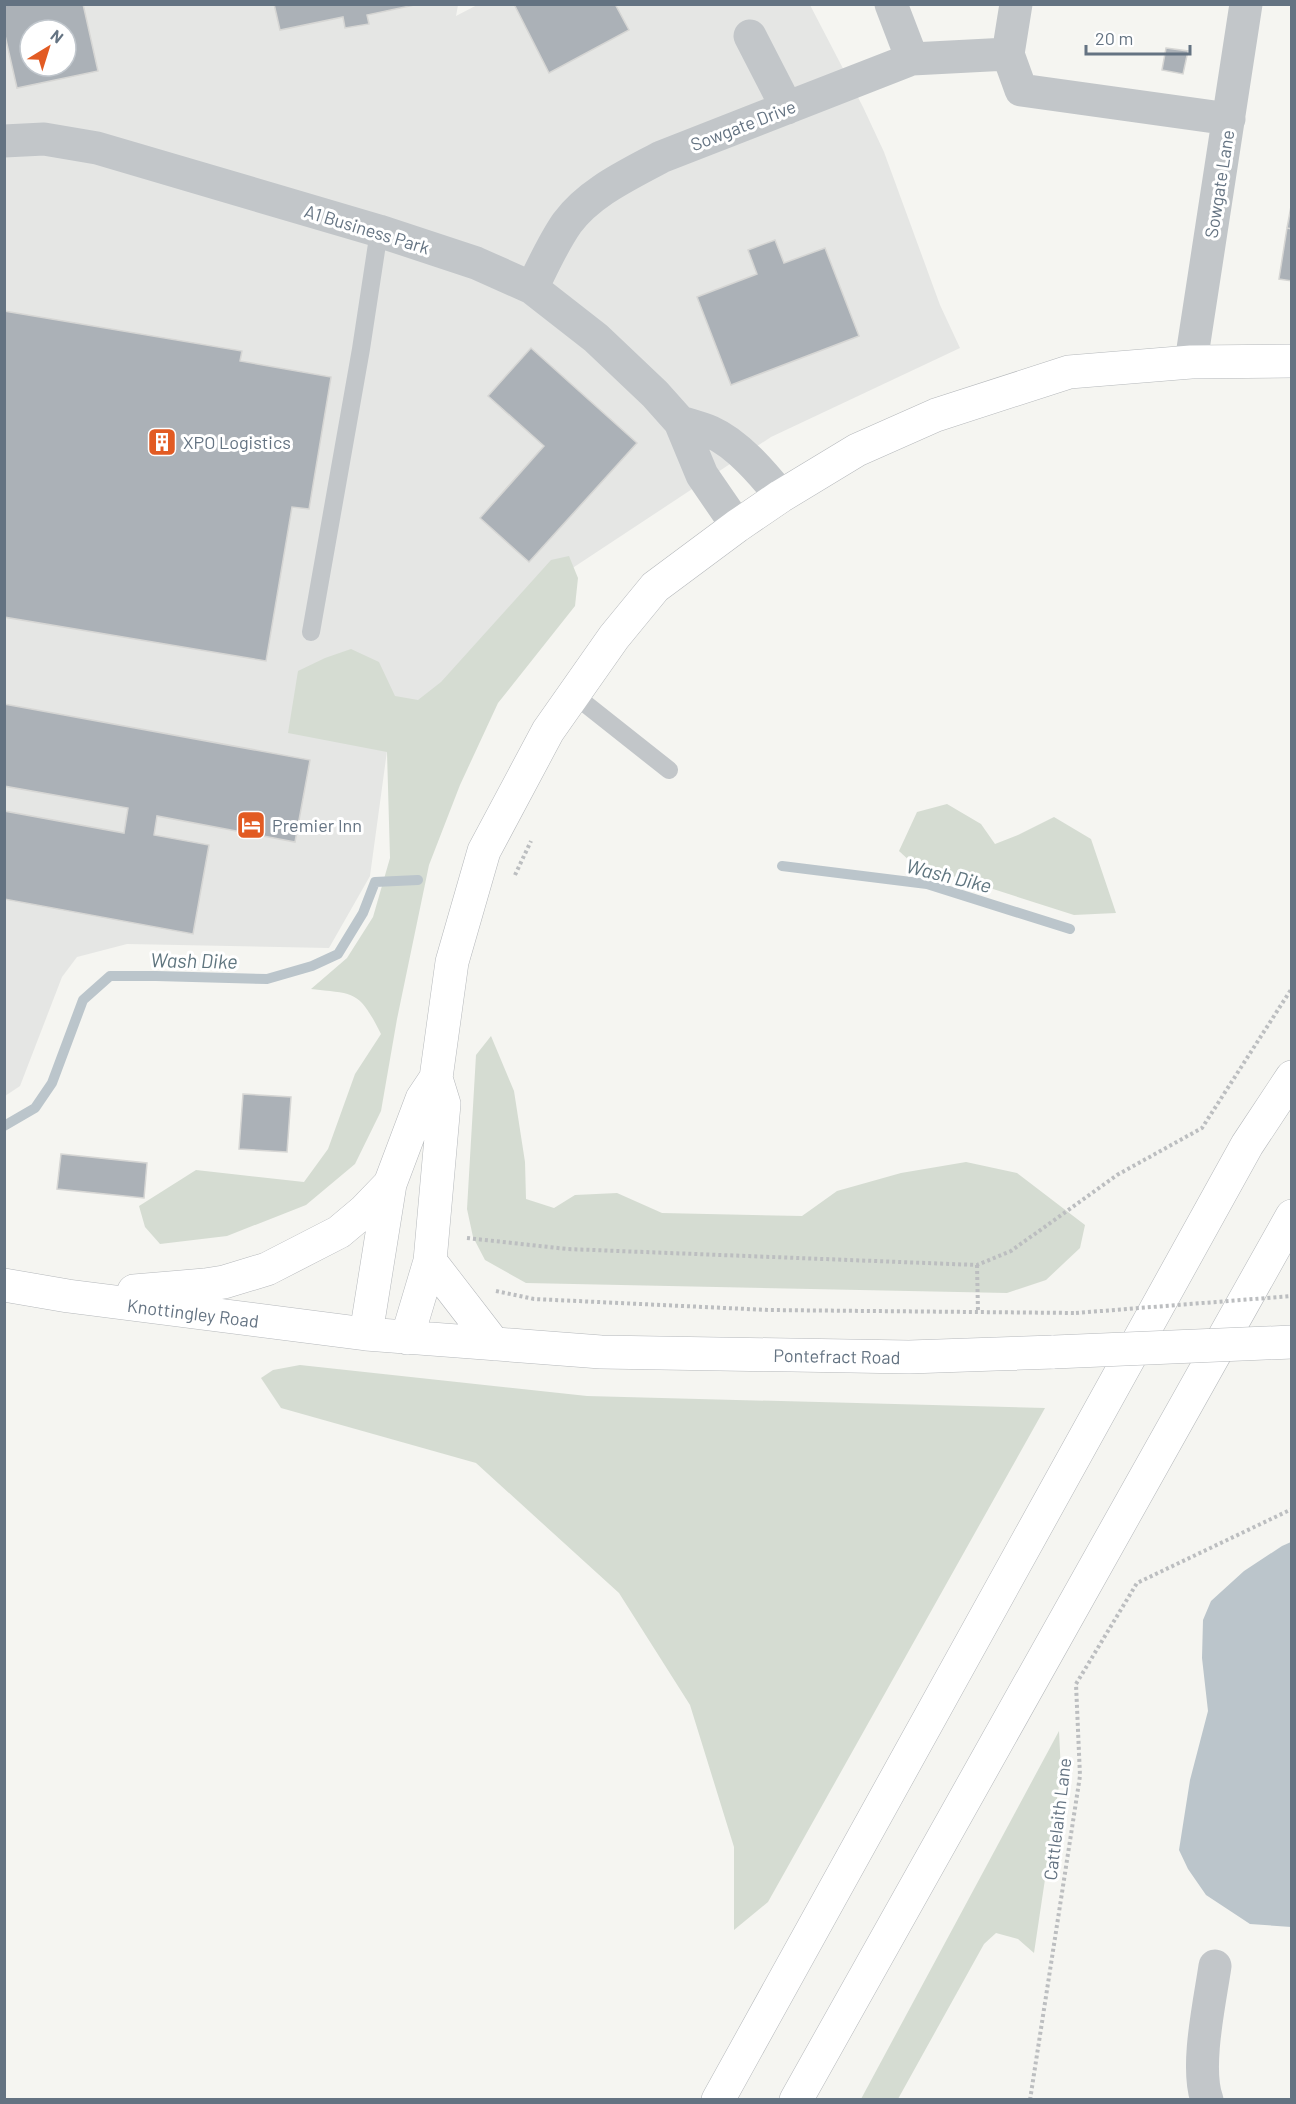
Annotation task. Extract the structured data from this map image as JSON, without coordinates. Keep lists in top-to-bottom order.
{
  "streets": {
    "highway": ["Knottingley Road", "Pontefract Road"],
    "street": ["Sowgate Drive", "Sowgate Lane", "A1 Business Park"],
    "path": ["Cattlelaith Lane"]
  },
  "crossings": [
    ["Sowgate Drive", "A1 Business Park"],
    ["Knottingley Road", "Pontefract Road"]
  ],
  "water": ["Wash Dike"],
  "places": {
    "building": ["XPO Logistics"],
    "hotel": ["Premier Inn"]
  },
  "scale_bar": "20 m",
  "north": "top right"
}
